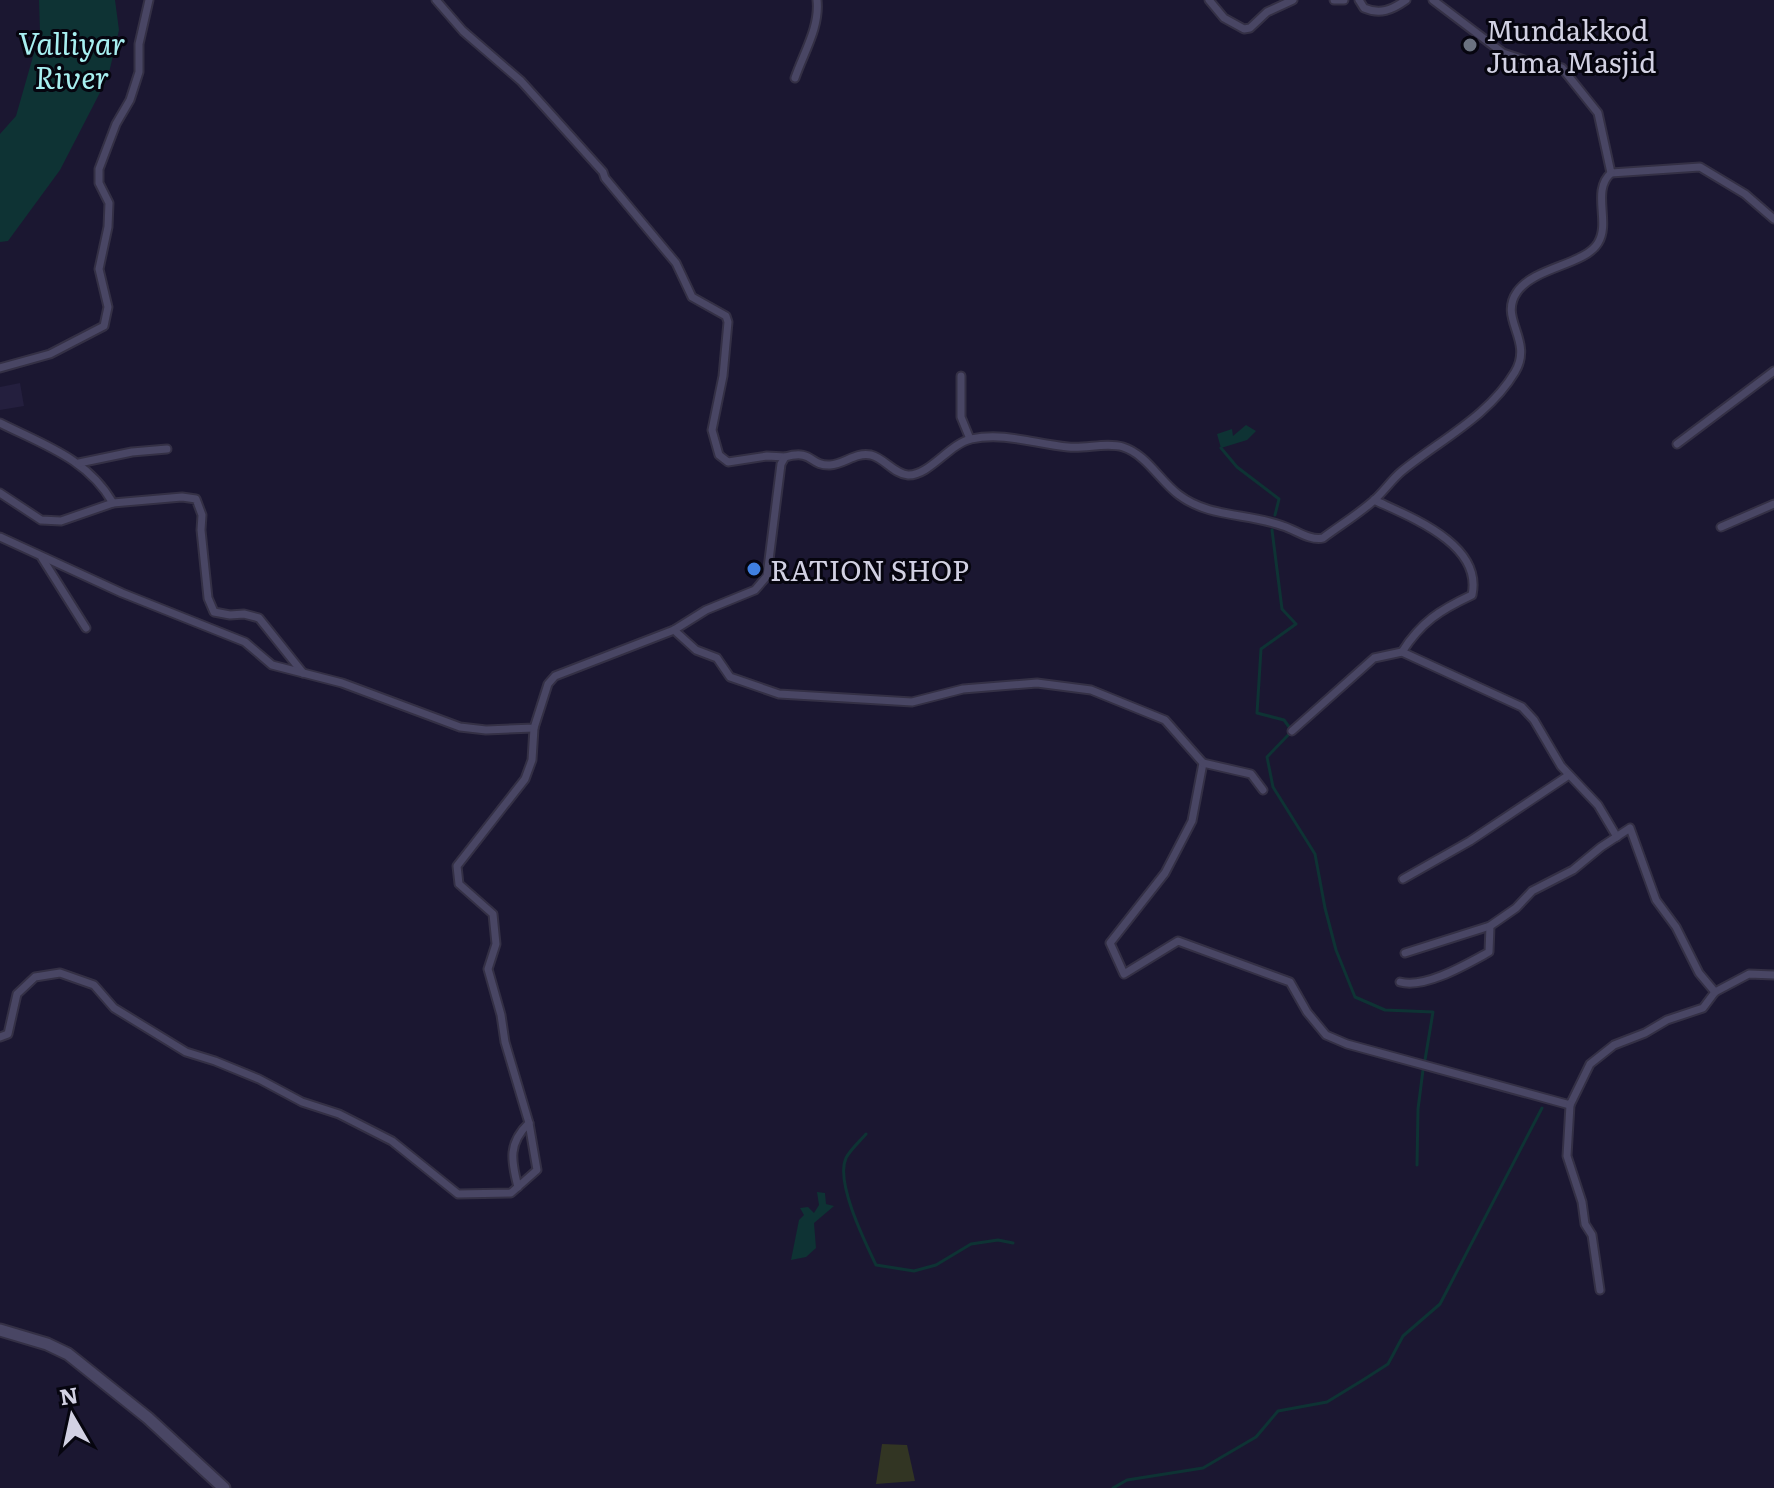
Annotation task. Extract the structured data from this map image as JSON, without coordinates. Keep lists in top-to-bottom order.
{
  "water": ["Valliyar River"],
  "places": ["Mundakkod Juma Masjid", "RATION SHOP"],
  "north": "top"
}
